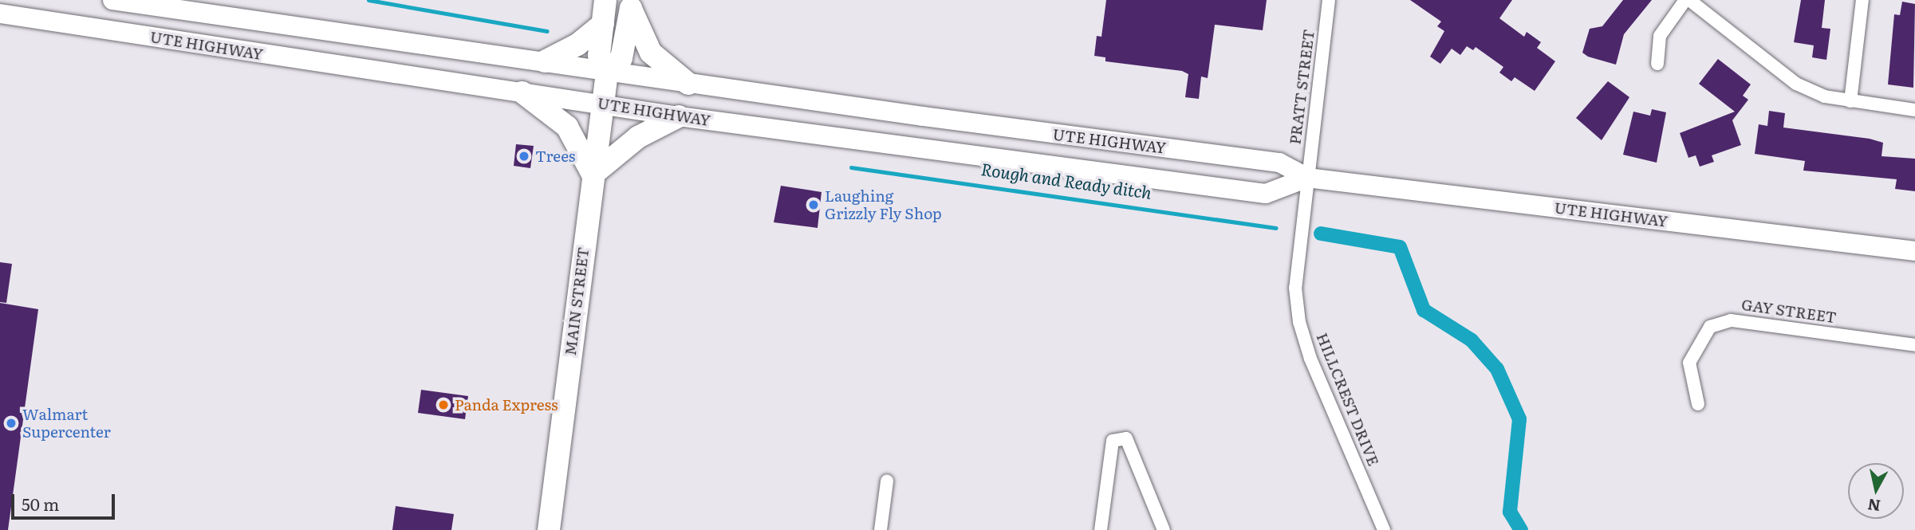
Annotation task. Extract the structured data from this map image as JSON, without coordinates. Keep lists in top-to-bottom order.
{
  "streets": {
    "highway": ["MAIN STREET"],
    "main road": ["UTE HIGHWAY"],
    "street": ["PRATT STREET", "GAY STREET", "HILLCREST DRIVE"]
  },
  "crossings": [
    ["UTE HIGHWAY", "PRATT STREET"],
    ["UTE HIGHWAY", "MAIN STREET"],
    ["UTE HIGHWAY", "HILLCREST DRIVE"],
    ["PRATT STREET", "HILLCREST DRIVE"]
  ],
  "water": ["Rough and Ready ditch"],
  "places": [
    "Trees",
    "Laughing Grizzly Fly Shop",
    "Panda Express",
    "Walmart Supercenter"
  ],
  "scale_bar": "50 m",
  "north": "bottom"
}
